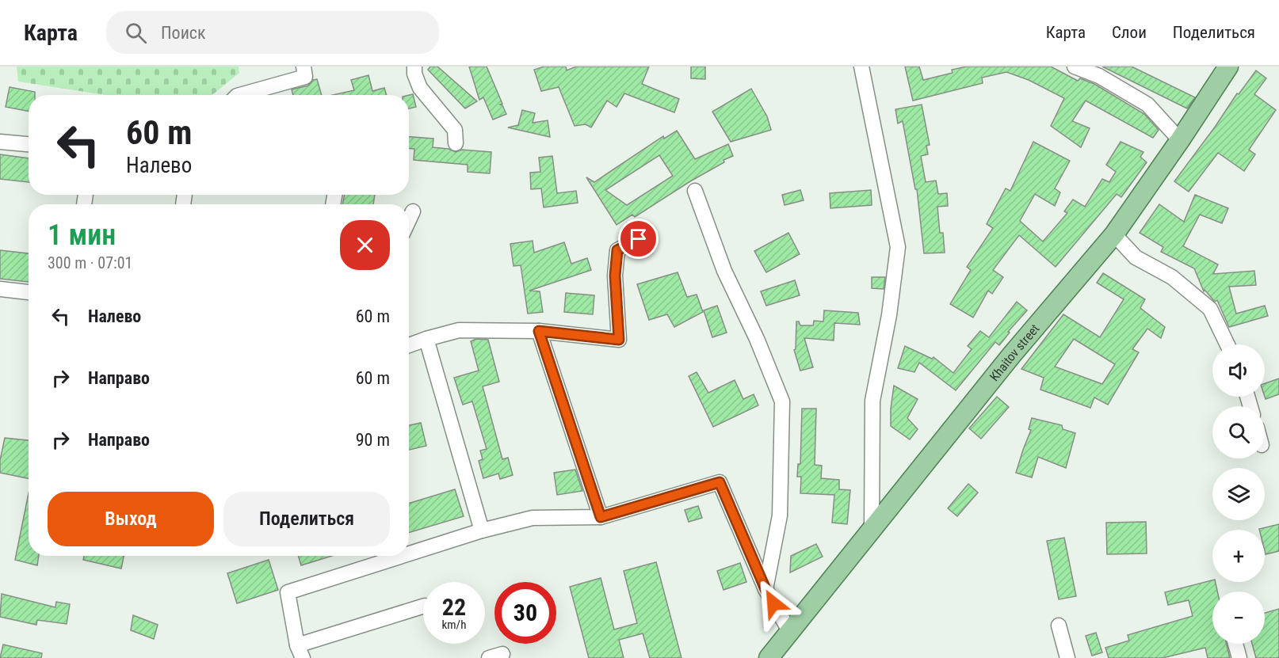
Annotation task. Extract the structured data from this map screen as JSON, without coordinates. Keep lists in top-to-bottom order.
{
  "streets": {
    "main road": ["Khaitov street"]
  },
  "page": {
    "header": "Карта",
    "search": "Поиск",
    "nav": ["Карта", "Слои", "Поделиться"],
    "turn": ["60 m", "Налево"],
    "heading": ["1 мин", "300 m · 07:01"],
    "list": [
      {
        "name": "Налево",
        "value": "60 m"
      },
      {
        "name": "Направо",
        "value": "60 m"
      },
      {
        "name": "Направо",
        "value": "90 m"
      }
    ],
    "map_buttons": ["+", "−"],
    "buttons": ["Выход", "Поделиться"],
    "speed": "22 km/h",
    "limit": "30"
  }
}
